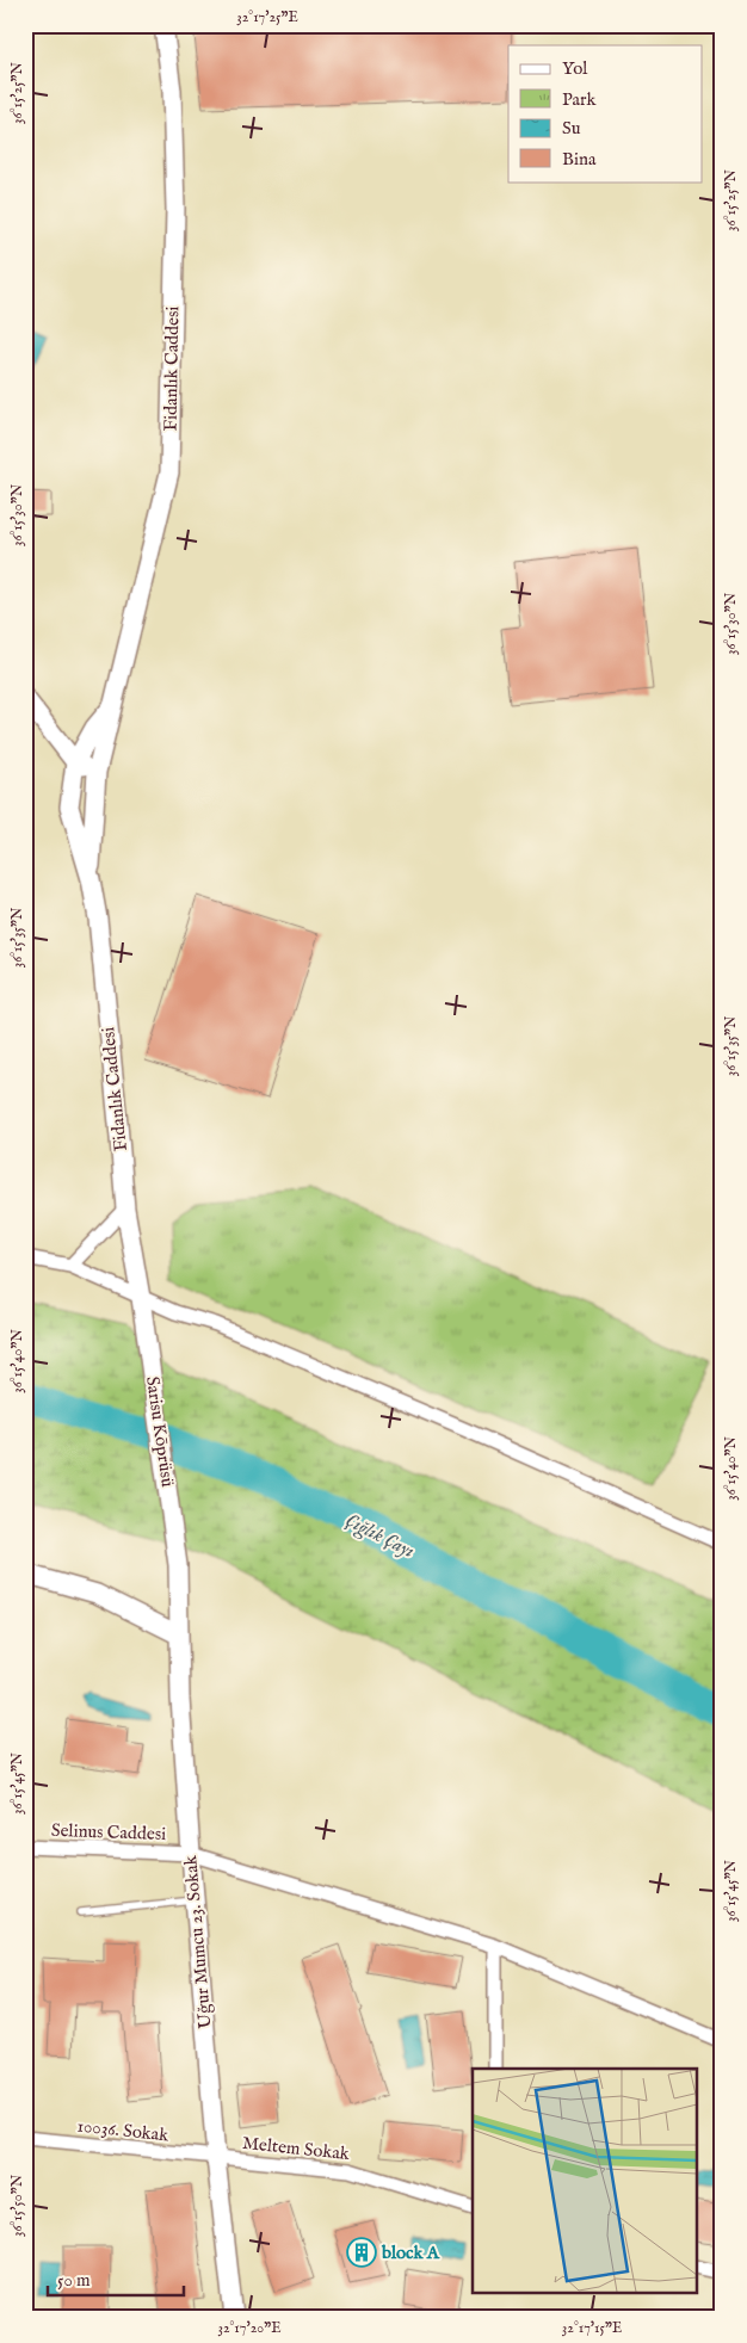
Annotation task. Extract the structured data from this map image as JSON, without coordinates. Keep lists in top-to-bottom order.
{
  "streets": {
    "street": [
      "Fidanlık Caddesi",
      "Sarisu Kōprüsü",
      "Selinus Caddesi",
      "Uğur Mumcu 23. Sokak",
      "10036. Sokak",
      "Meltem Sokak"
    ]
  },
  "crossings": [
    ["Fidanlık Caddesi", "Sarisu Kōprüsü"],
    ["Sarisu Kōprüsü", "Uğur Mumcu 23. Sokak"],
    ["Selinus Caddesi", "Uğur Mumcu 23. Sokak"],
    ["Uğur Mumcu 23. Sokak", "10036. Sokak"],
    ["Uğur Mumcu 23. Sokak", "Meltem Sokak"],
    ["10036. Sokak", "Meltem Sokak"]
  ],
  "water": ["Çığlık Çayı"],
  "places": {
    "building": ["block A"]
  },
  "legend": [
    "Yol",
    "Park",
    "Su",
    "Bina"
  ],
  "scale_bar": "50 m",
  "coordinates": [
    "32°17'25\"E",
    "36°15'25\"N",
    "36°15'30\"N",
    "36°15'35\"N",
    "36°15'40\"N",
    "36°15'45\"N",
    "36°15'50\"N",
    "32°17'20\"E",
    "32°17'15\"E"
  ]
}
